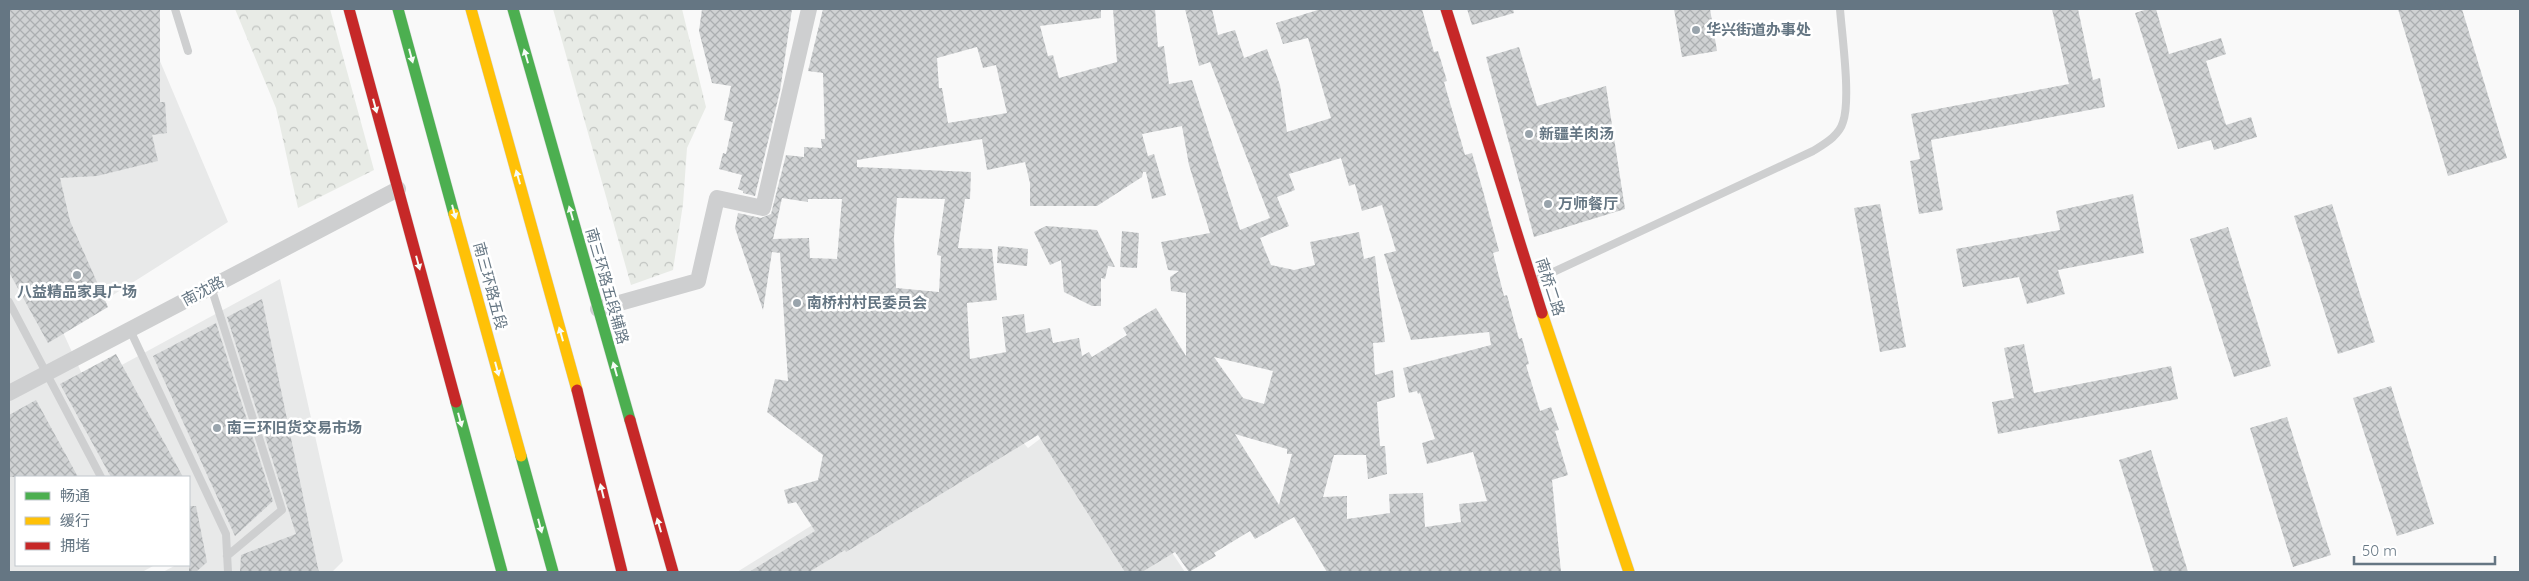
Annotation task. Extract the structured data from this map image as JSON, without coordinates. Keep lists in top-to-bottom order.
{
  "streets": {
    "main road": ["南三环路五段", "南三环路五段辅路", "南桥二路"],
    "street": ["南沈路"]
  },
  "places": [
    "华兴街道办事处",
    "新疆羊肉汤",
    "万师餐厅",
    "八益精品家具广场",
    "南桥村村民委员会",
    "南三环旧货交易市场"
  ],
  "legend": ["畅通", "缓行", "拥堵"],
  "scale_bar": "50 m"
}
